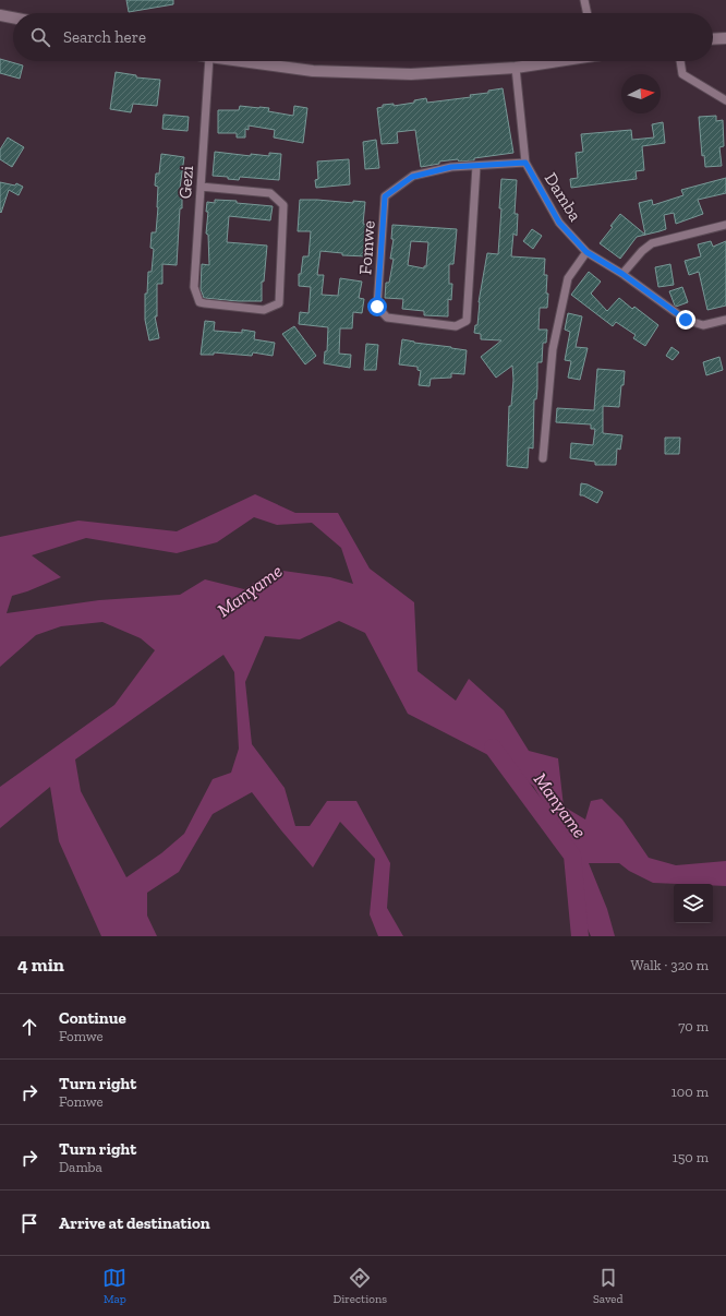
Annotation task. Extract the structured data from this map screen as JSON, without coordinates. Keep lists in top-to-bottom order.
{
  "streets": {
    "street": ["Gezi", "Damba", "Fomwe"]
  },
  "crossings": [
    ["Damba", "Fomwe"]
  ],
  "water": ["Manyame"],
  "north": "right",
  "page": {
    "search": "Search here",
    "heading": ["4 min", "Walk · 320 m"],
    "list": [
      ["Continue", "Fomwe", "70 m"],
      ["Turn right", "Fomwe", "100 m"],
      ["Turn right", "Damba", "150 m"],
      "Arrive at destination"
    ],
    "nav": ["Map", "Directions", "Saved"]
  }
}
